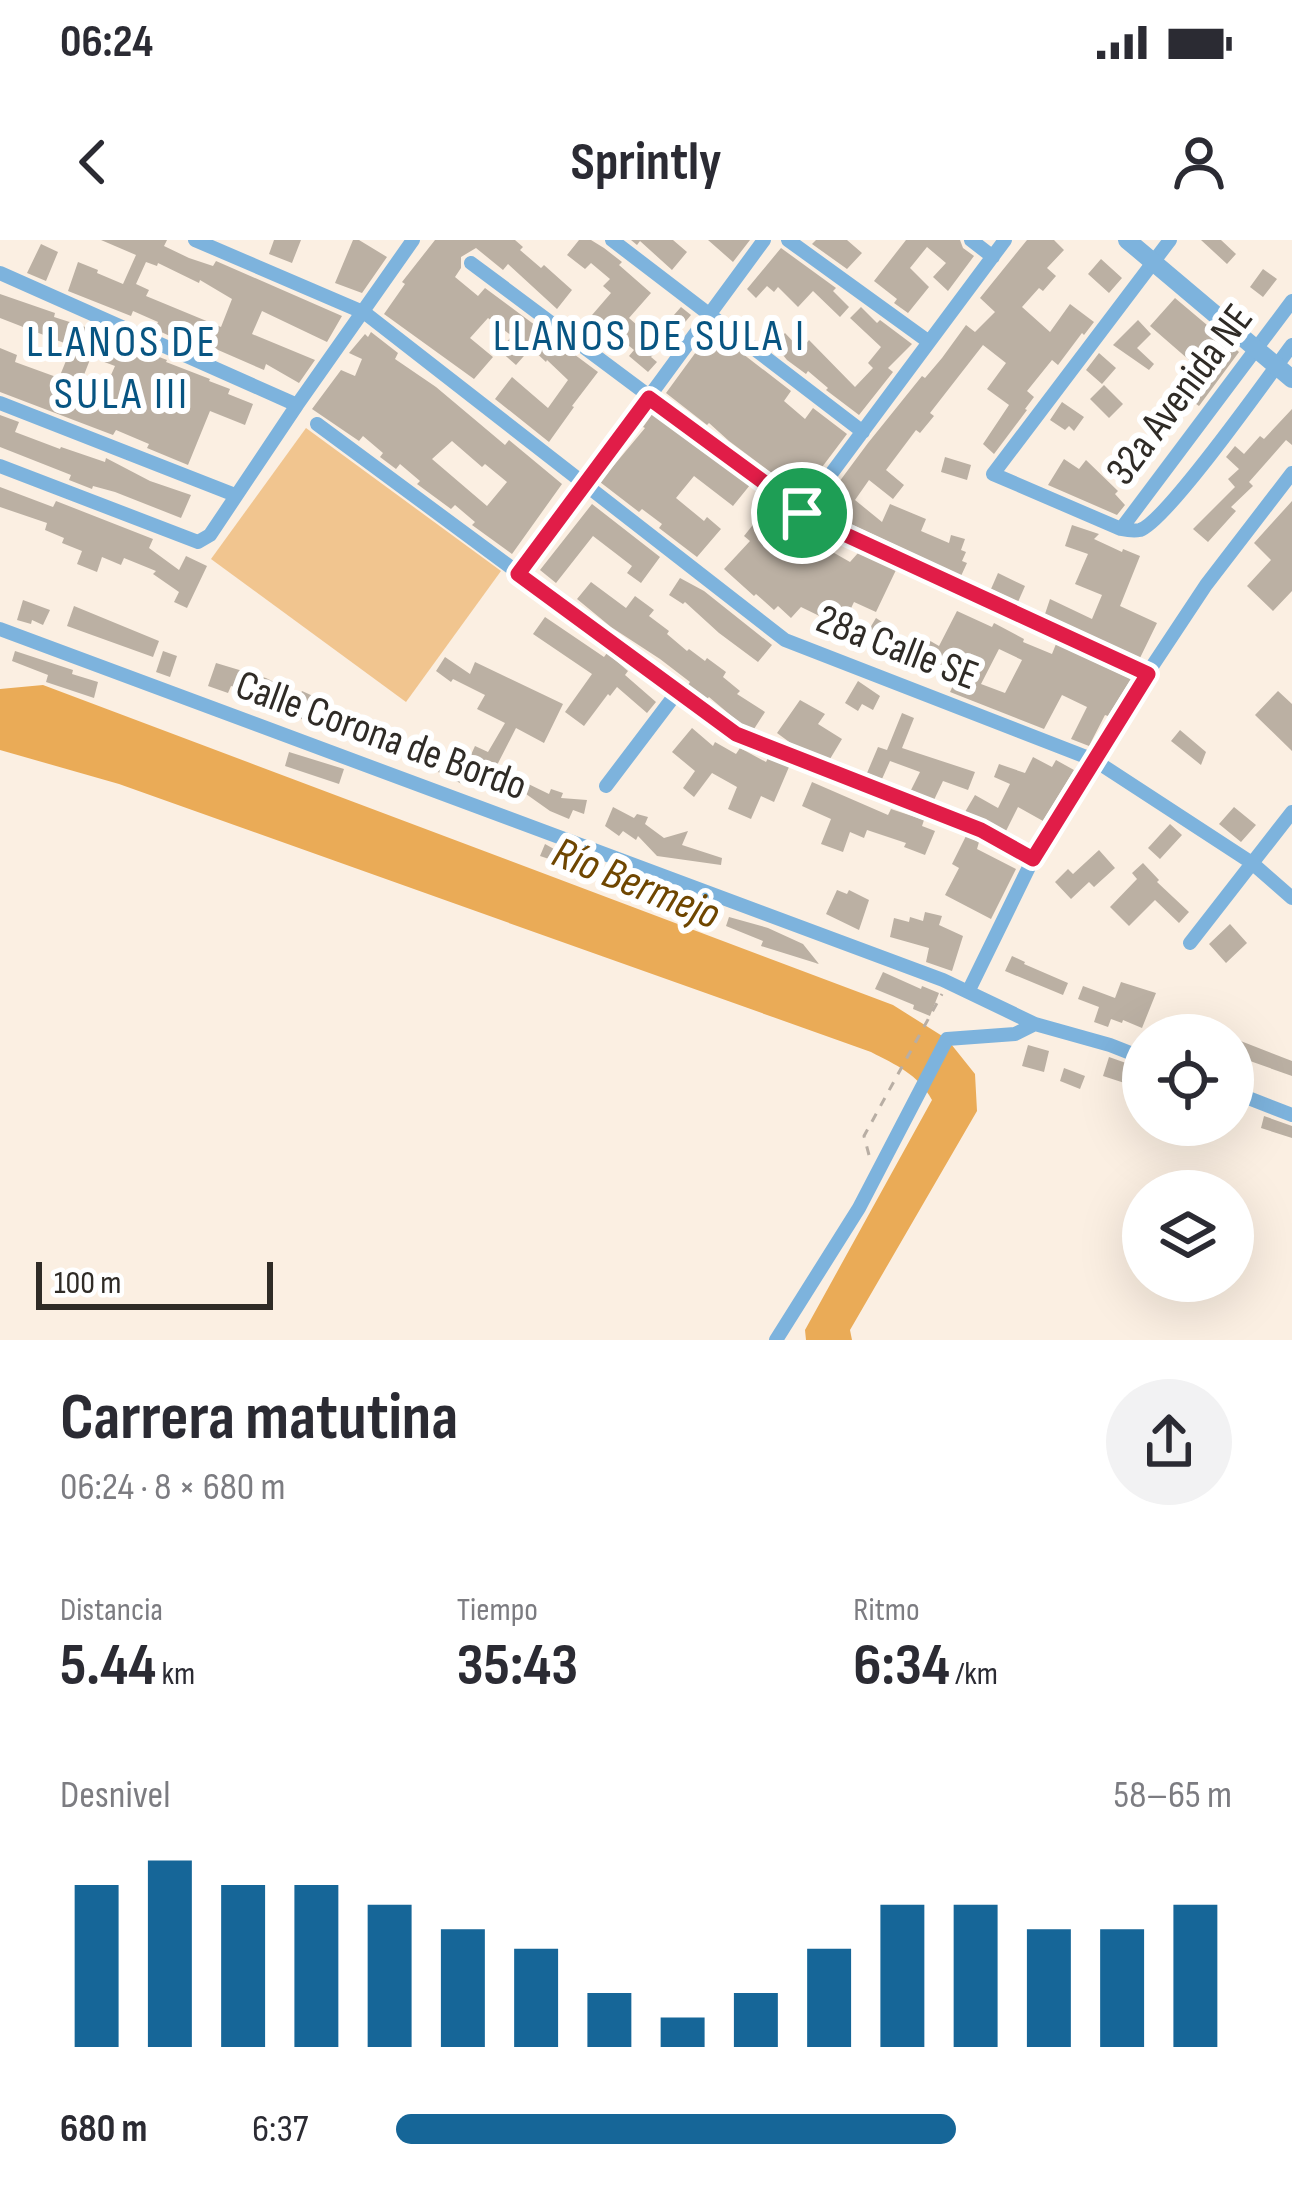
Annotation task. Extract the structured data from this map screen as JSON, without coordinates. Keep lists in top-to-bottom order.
{
  "streets": {
    "street": ["32a Avenida NE", "28a Calle SE", "Calle Corona de Bordo"]
  },
  "districts": ["LLANOS DE SULA I", "LLANOS DE SULA III"],
  "water": ["Río Bermejo"],
  "scale_bar": "100 m",
  "page": {
    "status": "06:24",
    "header": "Sprintly",
    "scale": "100 m",
    "heading": ["Carrera matutina", "06:24 · 8 × 680 m"],
    "stats": [
      ["Distancia", "5.44 km"],
      ["Tiempo", "35:43"],
      ["Ritmo", "6:34 /km"]
    ],
    "chart": ["Desnivel", "58–65 m"],
    "list": [
      {
        "name": "680 m",
        "note": "6:37"
      }
    ]
  }
}
